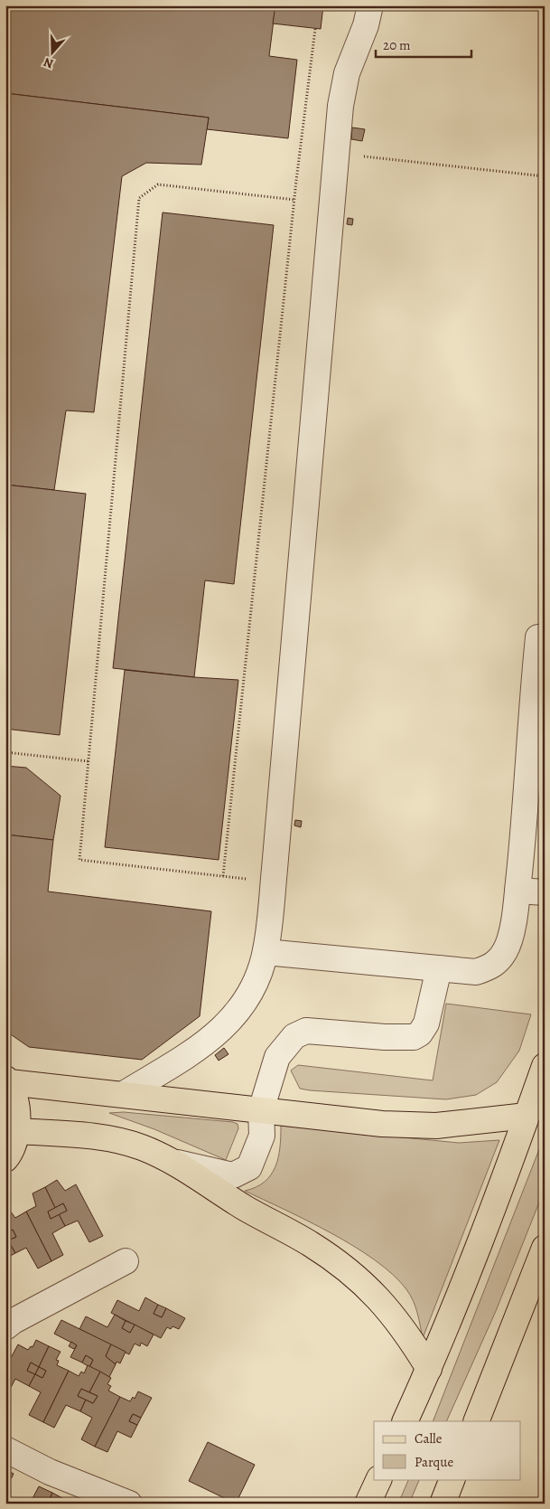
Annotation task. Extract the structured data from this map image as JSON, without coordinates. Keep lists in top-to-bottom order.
{
  "legend": ["Calle", "Parque"],
  "scale_bar": "20 m",
  "north": "bottom"
}
